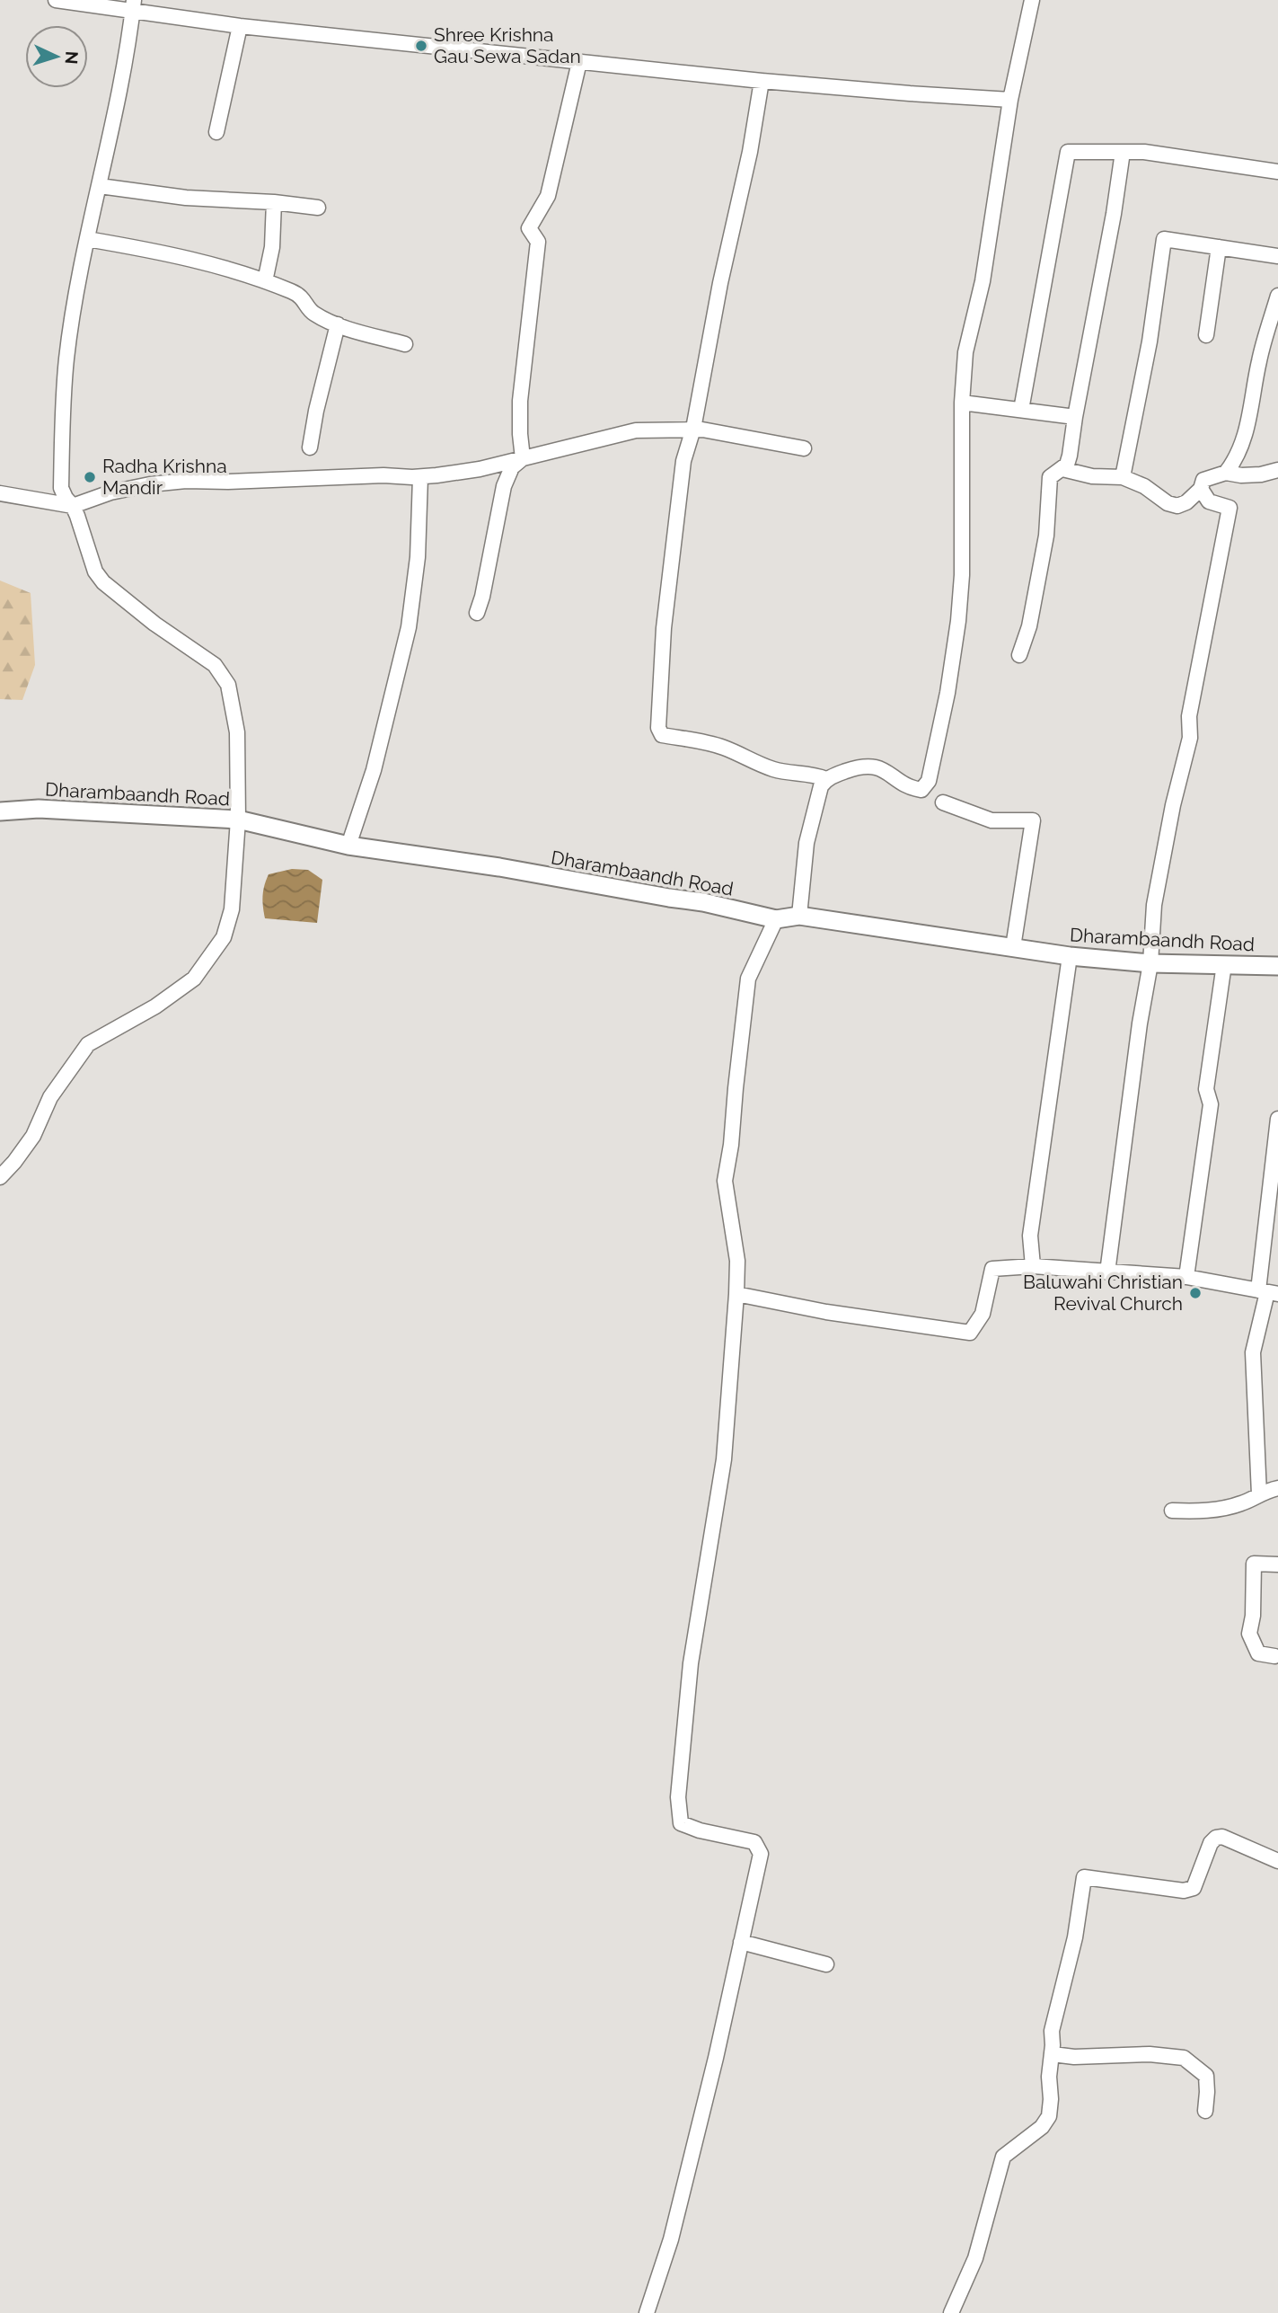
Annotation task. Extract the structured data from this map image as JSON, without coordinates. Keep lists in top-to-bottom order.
{
  "streets": {
    "main road": ["Dharambaandh Road"]
  },
  "places": ["Shree Krishna Gau Sewa Sadan", "Radha Krishna Mandir", "Baluwahi Christian Revival Church"],
  "north": "right"
}
